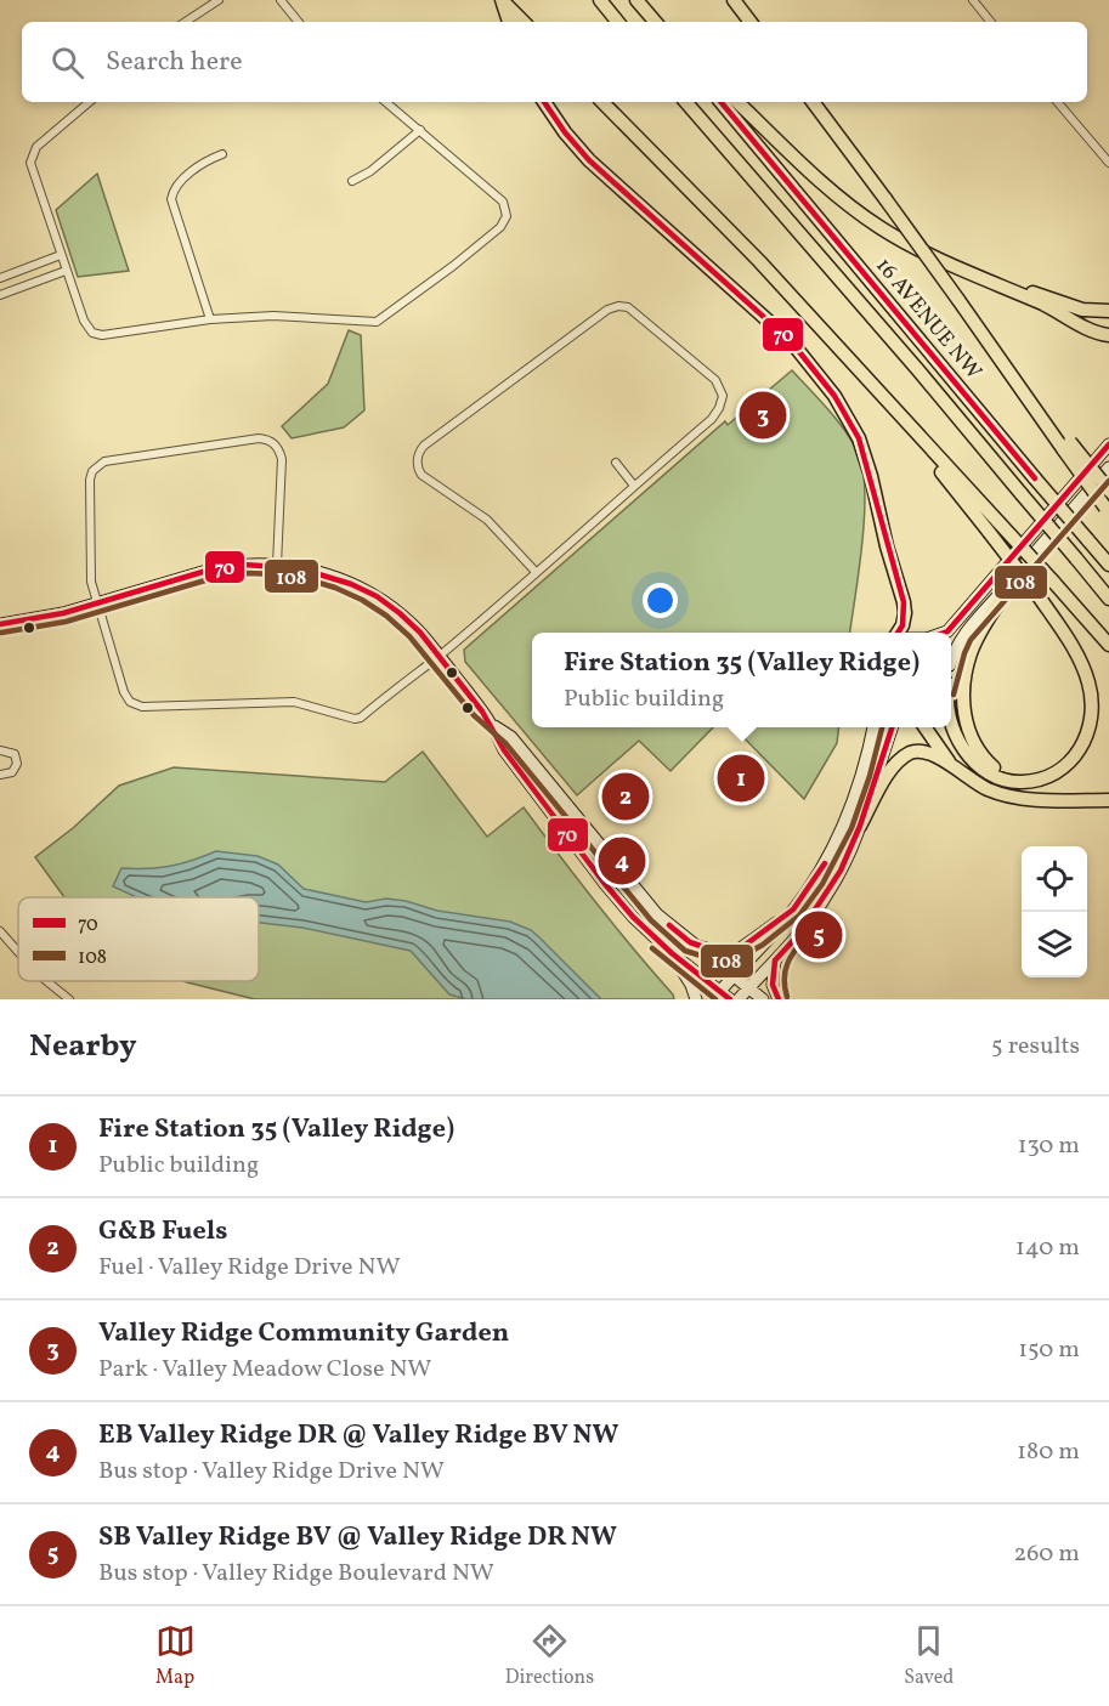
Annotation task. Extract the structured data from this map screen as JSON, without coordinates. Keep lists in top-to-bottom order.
{
  "streets": {
    "highway": ["16 AVENUE NW"]
  },
  "lines": ["transit line 70", "transit line 108"],
  "legend": ["70", "108"],
  "page": {
    "search": "Search here",
    "pins": [
      "3",
      "1",
      "2",
      "4",
      "5"
    ],
    "popup": ["Fire Station 35 (Valley Ridge)", "Public building"],
    "heading": ["Nearby", "5 results"],
    "list": [
      {
        "mark": "1",
        "name": "Fire Station 35 (Valley Ridge)",
        "note": "Public building",
        "value": "130 m"
      },
      {
        "mark": "2",
        "name": "G&B Fuels",
        "note": "Fuel · Valley Ridge Drive NW",
        "value": "140 m"
      },
      {
        "mark": "3",
        "name": "Valley Ridge Community Garden",
        "note": "Park · Valley Meadow Close NW",
        "value": "150 m"
      },
      {
        "mark": "4",
        "name": "EB Valley Ridge DR @ Valley Ridge BV NW",
        "note": "Bus stop · Valley Ridge Drive NW",
        "value": "180 m"
      },
      {
        "mark": "5",
        "name": "SB Valley Ridge BV @ Valley Ridge DR NW",
        "note": "Bus stop · Valley Ridge Boulevard NW",
        "value": "260 m"
      }
    ],
    "nav": ["Map", "Directions", "Saved"]
  }
}
